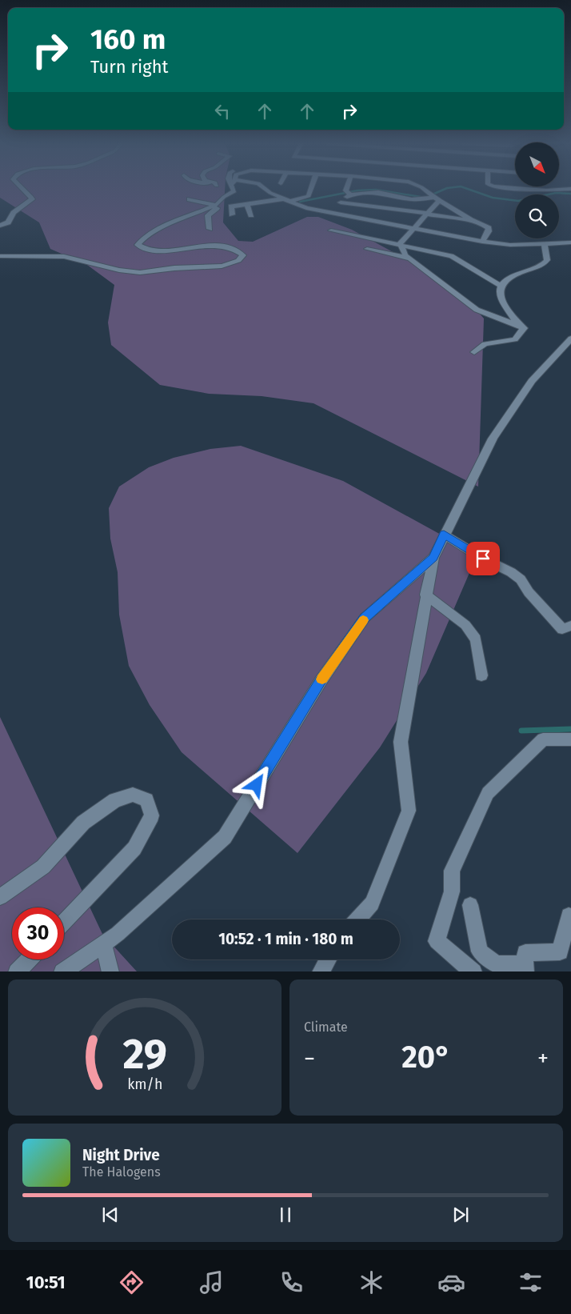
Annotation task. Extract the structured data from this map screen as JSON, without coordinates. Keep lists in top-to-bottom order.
{
  "north": "bottom right",
  "page": {
    "turn": ["160 m", "Turn right"],
    "limit": "30",
    "trip": "10:52 · 1 min · 180 m",
    "tile": "Climate",
    "heat": ["−", "20°", "+"],
    "song": ["Night Drive", "The Halogens"],
    "tabs": "10:51",
    "gauge": ["29", "km/h"]
  }
}
